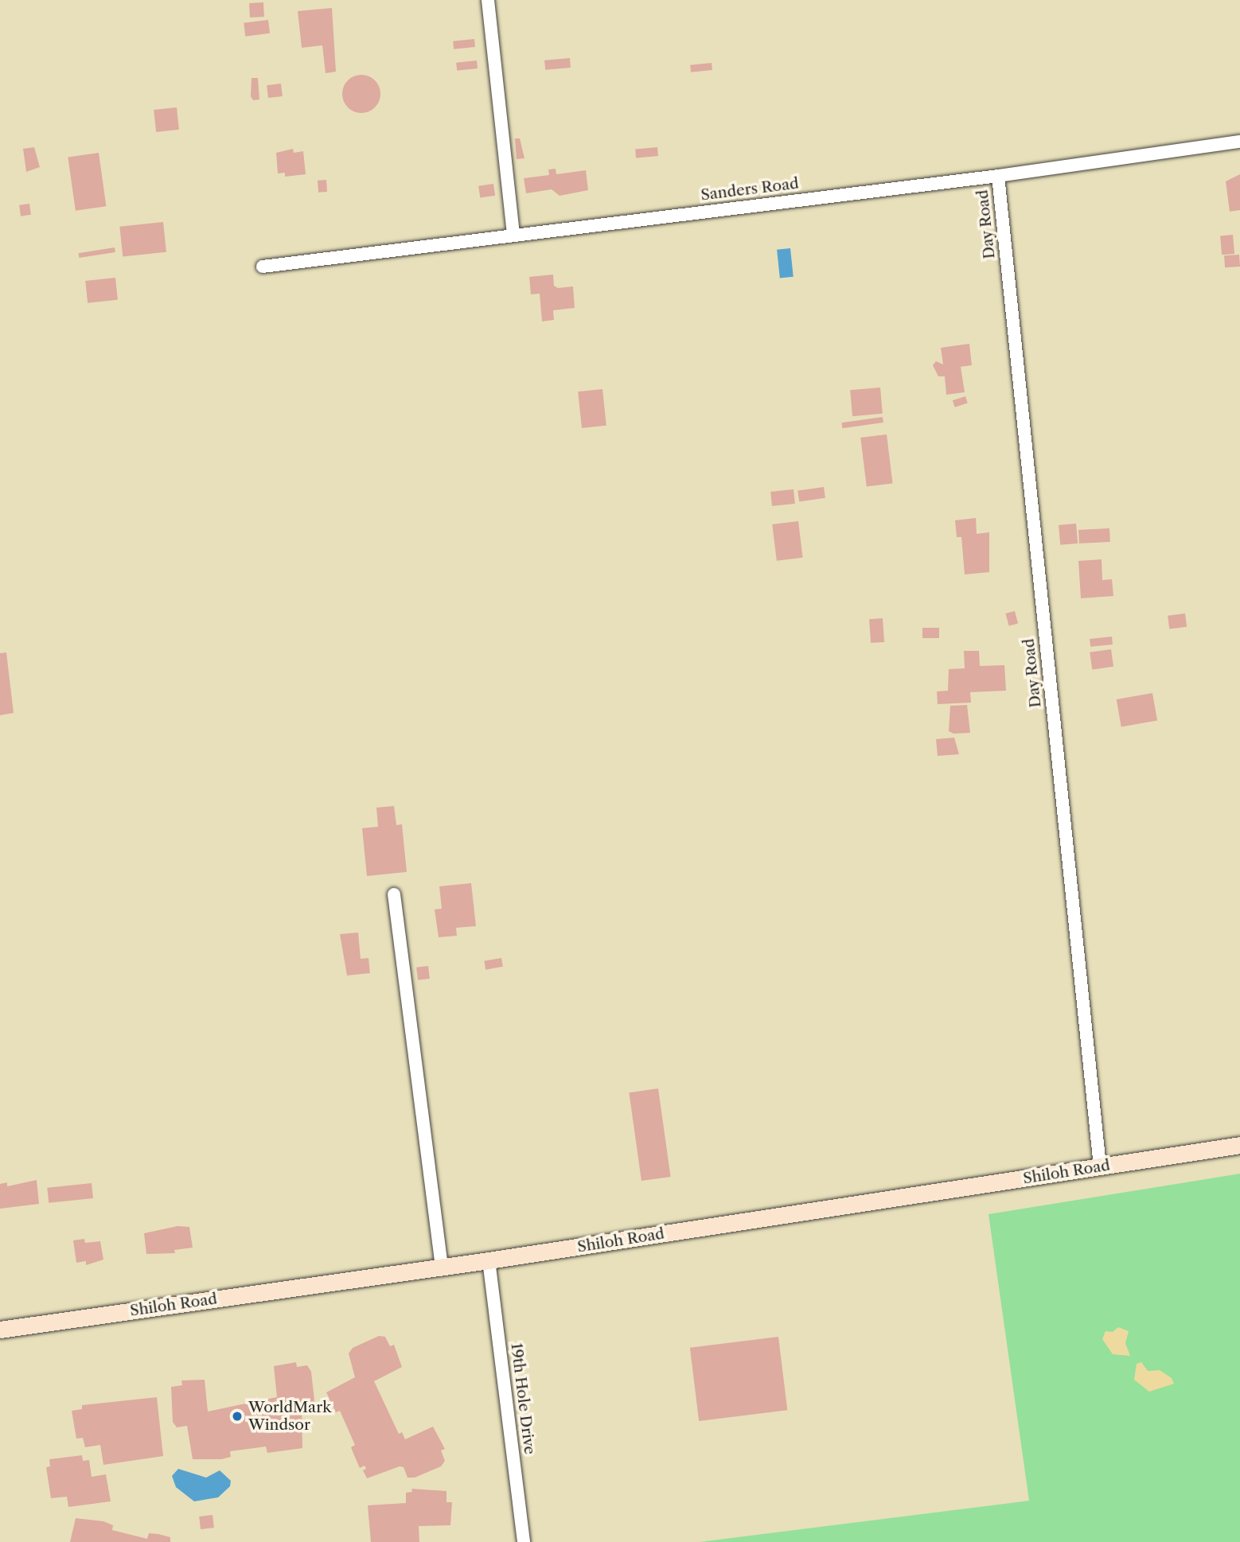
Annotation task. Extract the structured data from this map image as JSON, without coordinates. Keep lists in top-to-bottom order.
{
  "streets": {
    "main road": ["Shiloh Road"],
    "street": ["Sanders Road", "Day Road", "19th Hole Drive"]
  },
  "crossings": [
    ["Sanders Road", "Day Road"],
    ["Day Road", "Shiloh Road"],
    ["Shiloh Road", "19th Hole Drive"]
  ],
  "places": ["WorldMark Windsor"]
}
